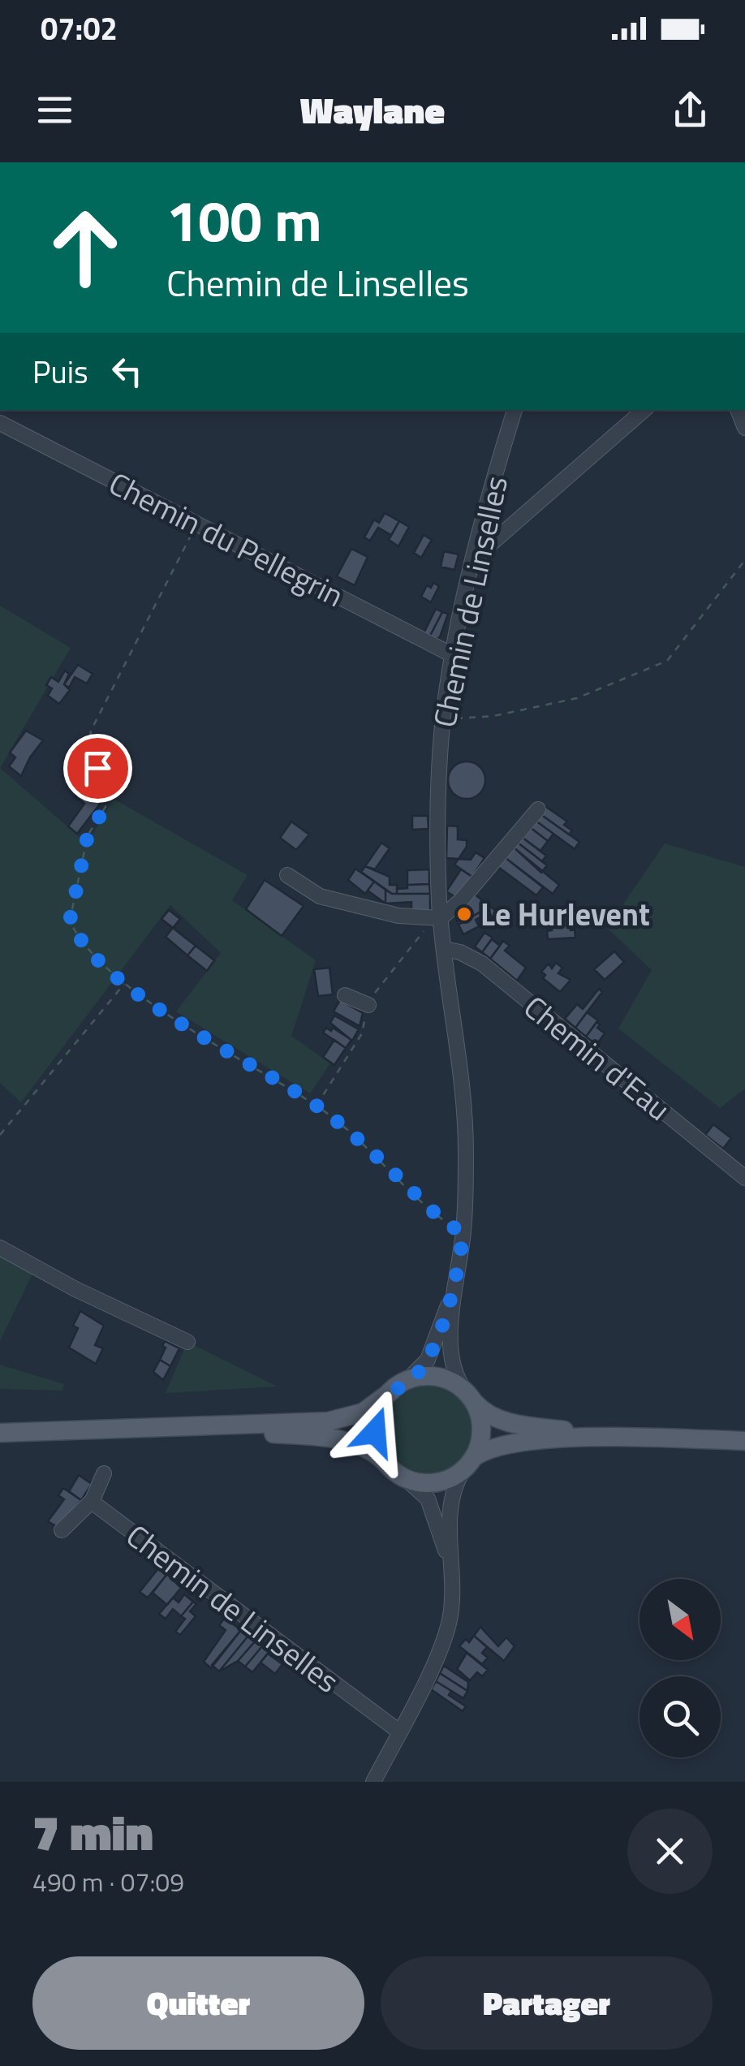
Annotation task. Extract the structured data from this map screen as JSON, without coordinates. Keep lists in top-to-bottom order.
{
  "streets": {
    "street": ["Chemin du Pellegrin", "Chemin de Linselles", "Chemin d'Eau"]
  },
  "crossings": [
    ["Chemin du Pellegrin", "Chemin de Linselles"],
    ["Chemin de Linselles", "Chemin d'Eau"]
  ],
  "places": ["Le Hurlevent"],
  "north": "bottom right",
  "page": {
    "status": "07:02",
    "header": "Waylane",
    "turn": ["100 m", "Chemin de Linselles"],
    "then": "Puis",
    "heading": ["7 min", "490 m · 07:09"],
    "buttons": ["Quitter", "Partager"]
  }
}
